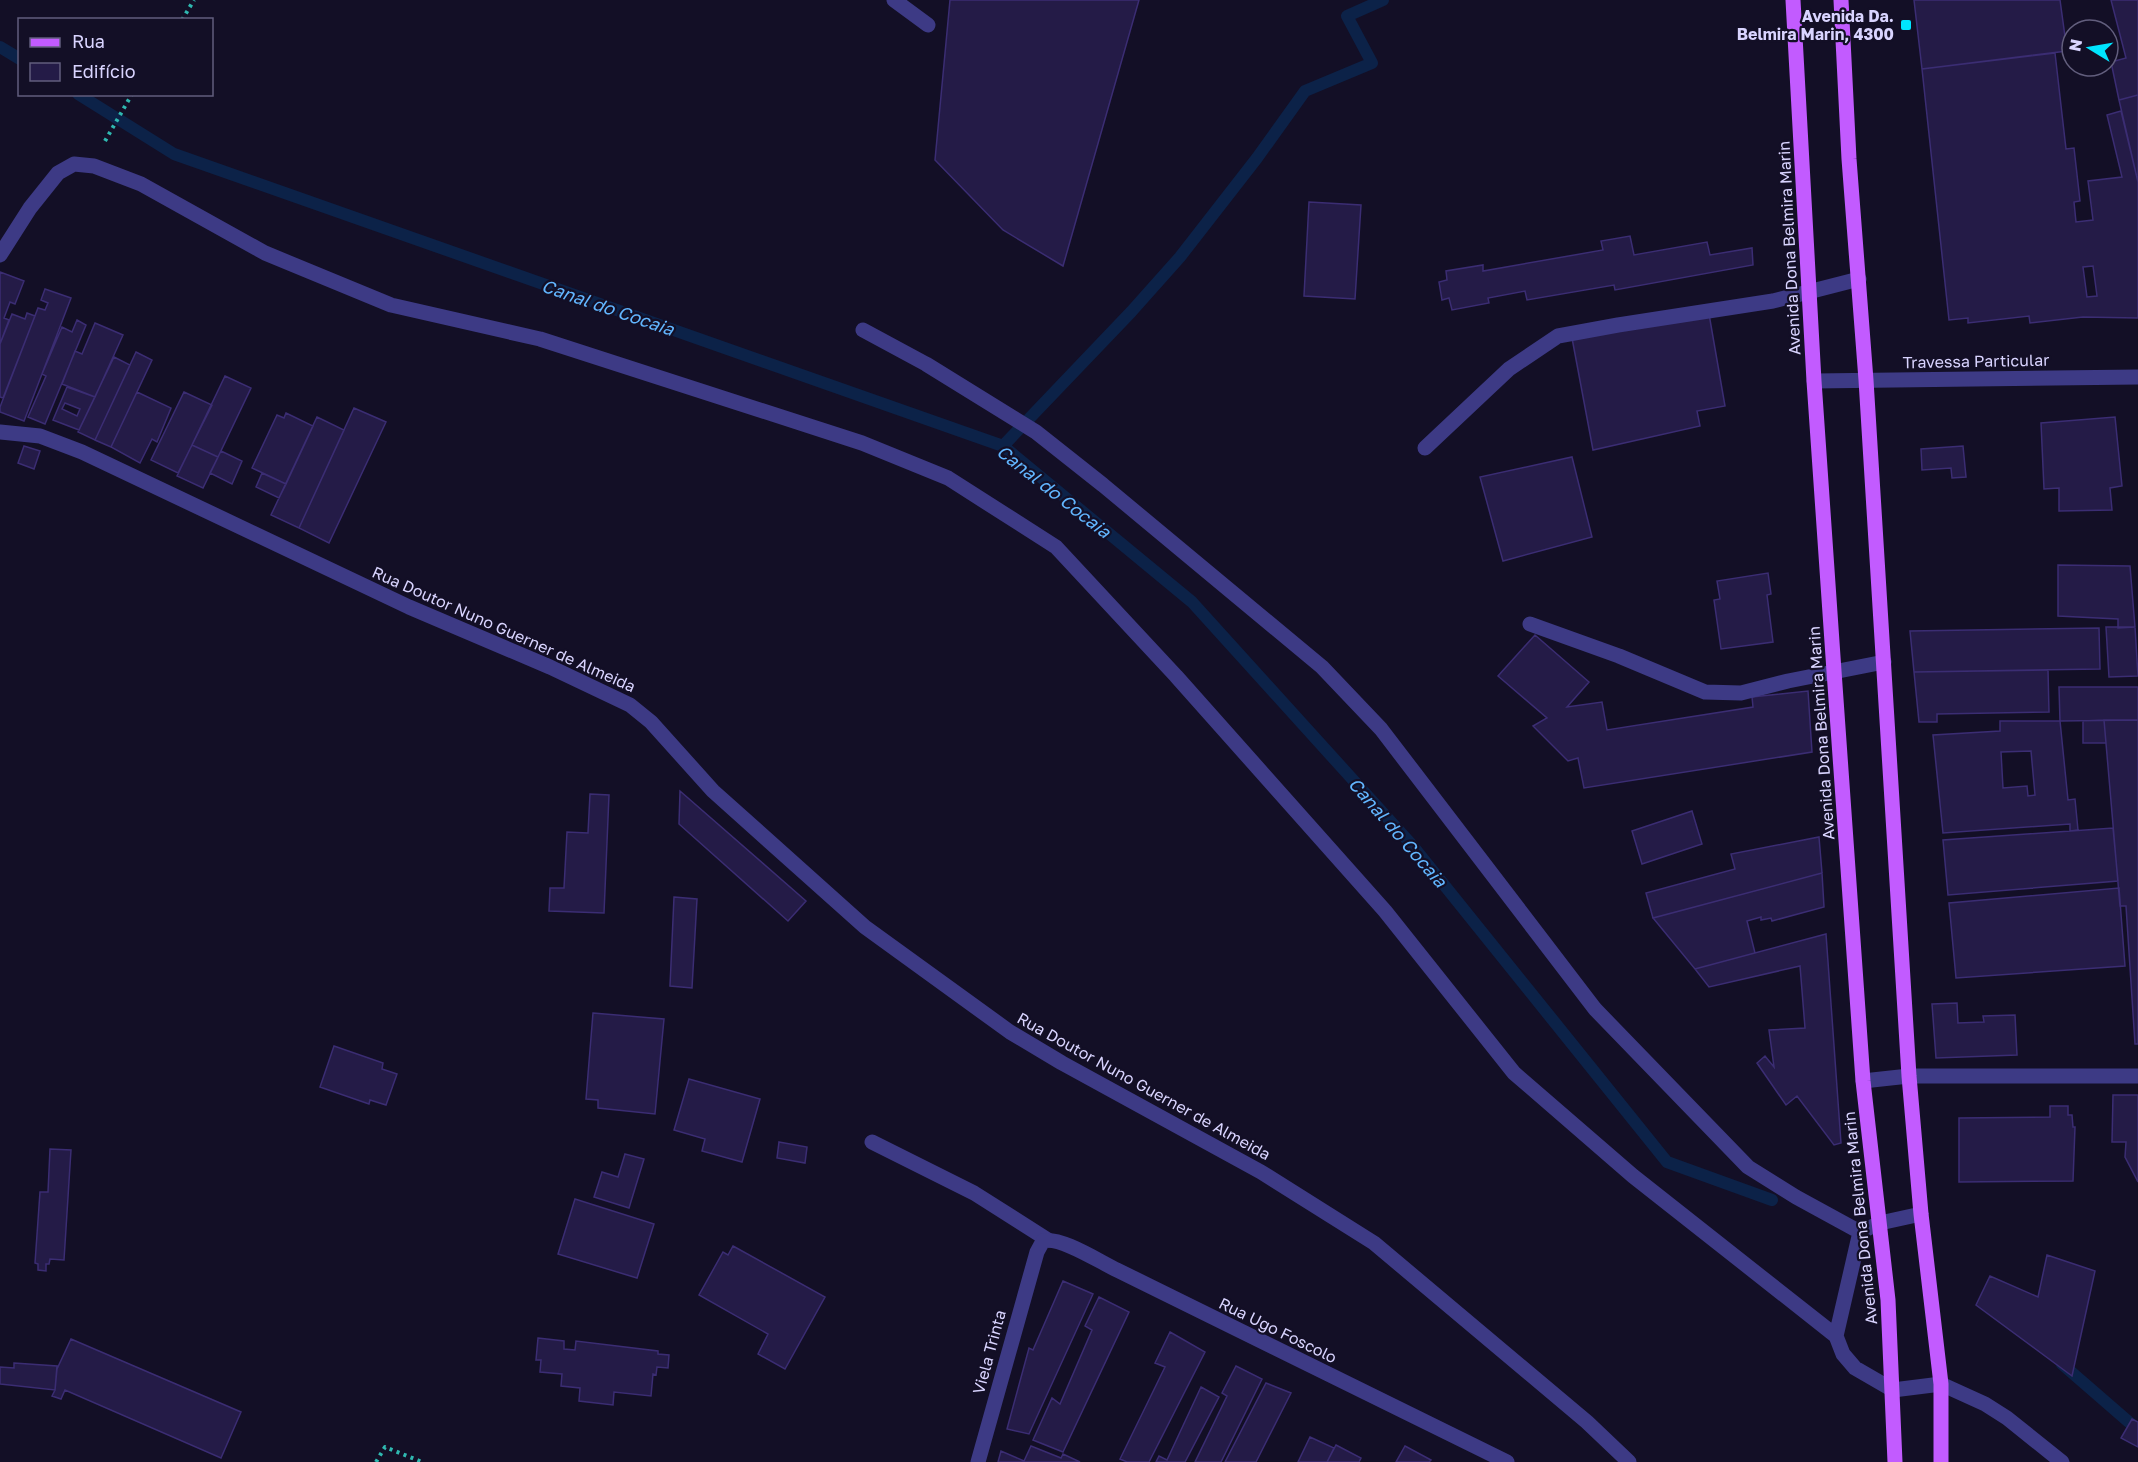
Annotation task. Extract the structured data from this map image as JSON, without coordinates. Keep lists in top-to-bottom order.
{
  "streets": {
    "main road": ["Avenida Dona Belmira Marin"],
    "street": [
      "Travessa Particular",
      "Rua Doutor Nuno Guerner de Almeida",
      "Rua Ugo Foscolo",
      "Viela Trinta"
    ]
  },
  "crossings": [
    ["Avenida Dona Belmira Marin", "Travessa Particular"],
    ["Rua Ugo Foscolo", "Viela Trinta"]
  ],
  "water": ["Canal do Cocaia"],
  "places": {
    "transit": ["Avenida Da. Belmira Marin, 4300"]
  },
  "legend": ["Rua", "Edifício"],
  "north": "left"
}
